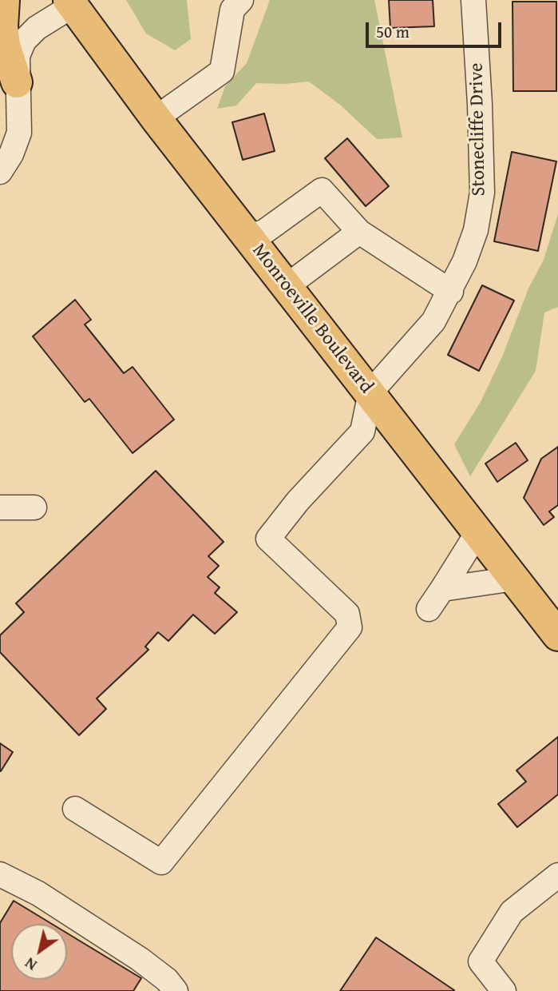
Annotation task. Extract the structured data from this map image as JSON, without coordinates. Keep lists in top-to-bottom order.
{
  "streets": {
    "main road": ["Monroeville Boulevard"],
    "street": ["Stonecliffe Drive"]
  },
  "crossings": [
    ["Stonecliffe Drive", "Monroeville Boulevard"]
  ],
  "scale_bar": "50 m",
  "north": "bottom left"
}
